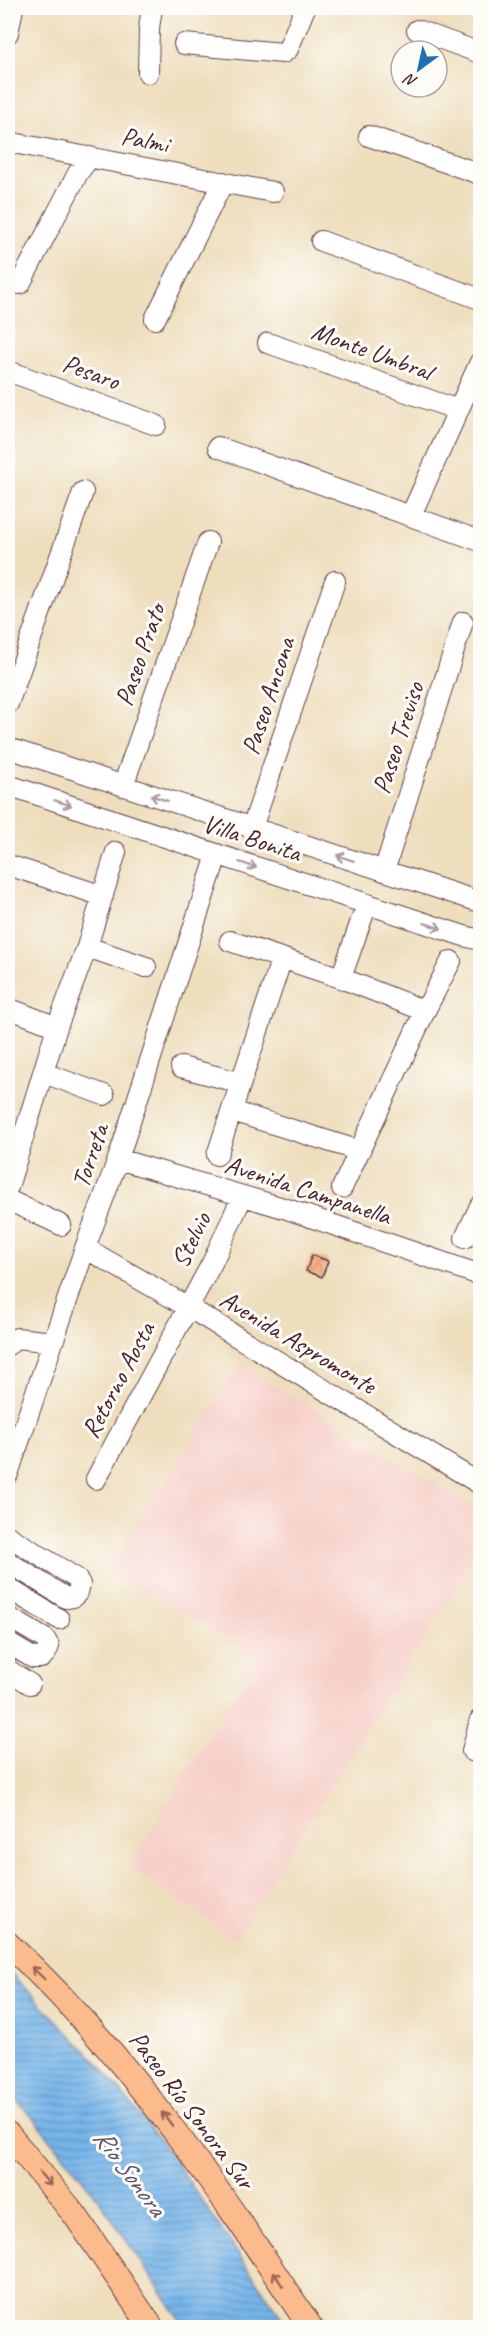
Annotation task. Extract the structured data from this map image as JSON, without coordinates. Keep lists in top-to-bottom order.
{
  "streets": {
    "main road": ["Paseo Río Sonora Sur"],
    "street": [
      "Palmi",
      "Monte Umbral",
      "Pesaro",
      "Paseo Prato",
      "Paseo Ancona",
      "Paseo Treviso",
      "Villa Bonita",
      "Torreta",
      "Avenida Campanella",
      "Stelvio",
      "Avenida Aspromonte",
      "Retorno Aosta"
    ]
  },
  "crossings": [
    ["Paseo Prato", "Villa Bonita"],
    ["Paseo Ancona", "Villa Bonita"],
    ["Paseo Treviso", "Villa Bonita"],
    ["Villa Bonita", "Torreta"],
    ["Torreta", "Avenida Campanella"],
    ["Torreta", "Avenida Aspromonte"],
    ["Avenida Campanella", "Stelvio"],
    ["Stelvio", "Avenida Aspromonte"],
    ["Stelvio", "Retorno Aosta"],
    ["Avenida Aspromonte", "Retorno Aosta"]
  ],
  "water": ["Rio Sonora"],
  "north": "bottom left"
}
